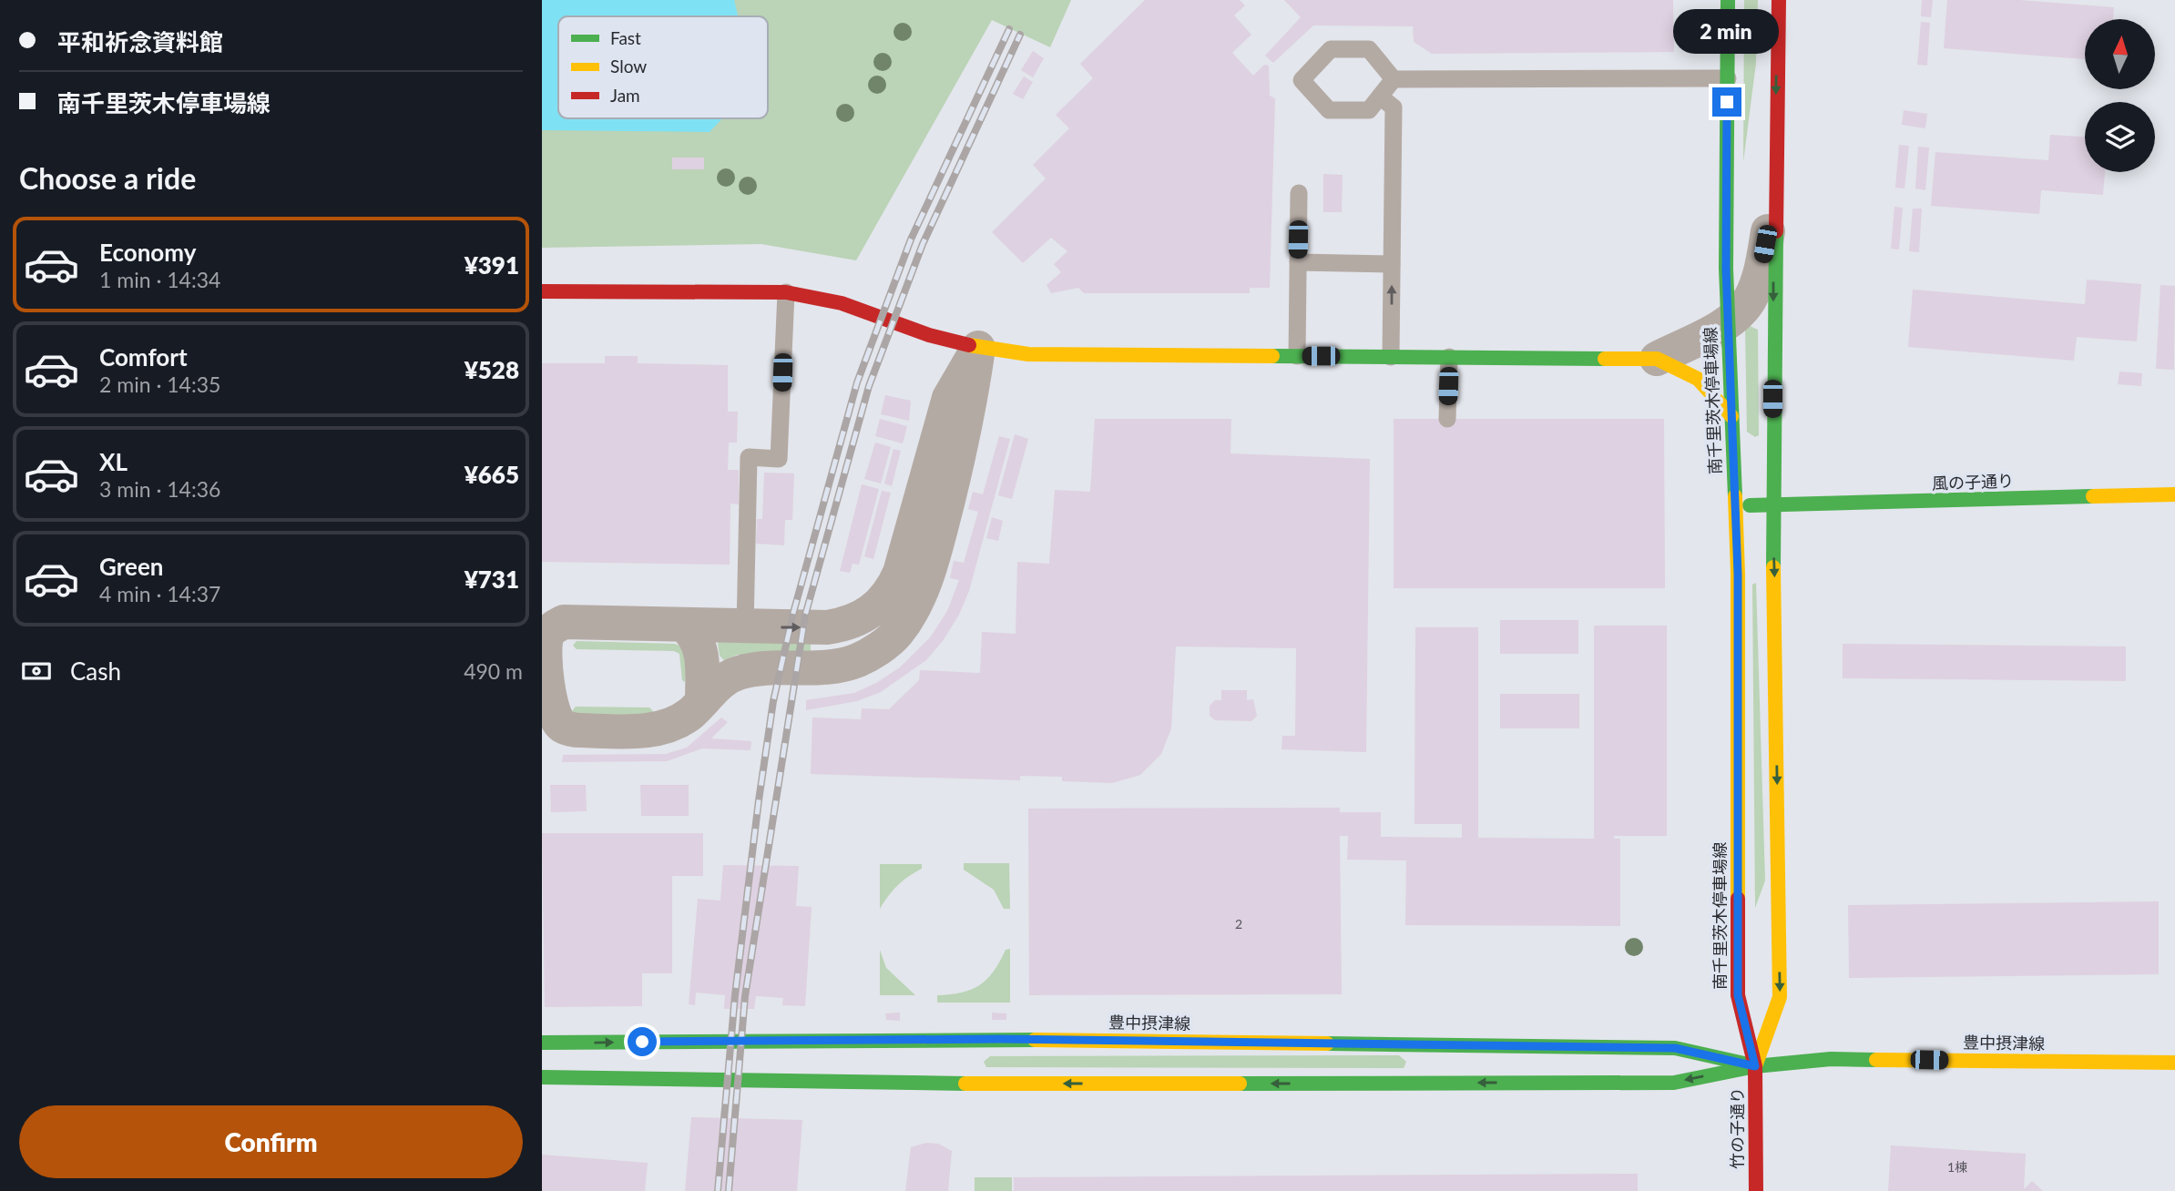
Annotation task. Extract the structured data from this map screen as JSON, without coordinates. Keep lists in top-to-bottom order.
{
  "streets": {
    "main road": [
      "南千里茨木停車場線",
      "風の子通り",
      "豊中摂津線",
      "竹の子通り"
    ]
  },
  "crossings": [
    ["南千里茨木停車場線", "風の子通り"],
    ["南千里茨木停車場線", "豊中摂津線"],
    ["南千里茨木停車場線", "竹の子通り"],
    ["豊中摂津線", "竹の子通り"]
  ],
  "house_numbers": ["2", "1棟"],
  "legend": ["Fast", "Slow", "Jam"],
  "north": "top",
  "page": {
    "banner": ["平和祈念資料館", "南千里茨木停車場線"],
    "bubble": "2 min",
    "heading": "Choose a ride",
    "list": [
      {
        "name": "Economy",
        "note": "1 min · 14:34",
        "value": "¥391"
      },
      {
        "name": "Comfort",
        "note": "2 min · 14:35",
        "value": "¥528"
      },
      {
        "name": "XL",
        "note": "3 min · 14:36",
        "value": "¥665"
      },
      {
        "name": "Green",
        "note": "4 min · 14:37",
        "value": "¥731"
      }
    ],
    "pay": ["Cash", "490 m"],
    "buttons": "Confirm"
  }
}
